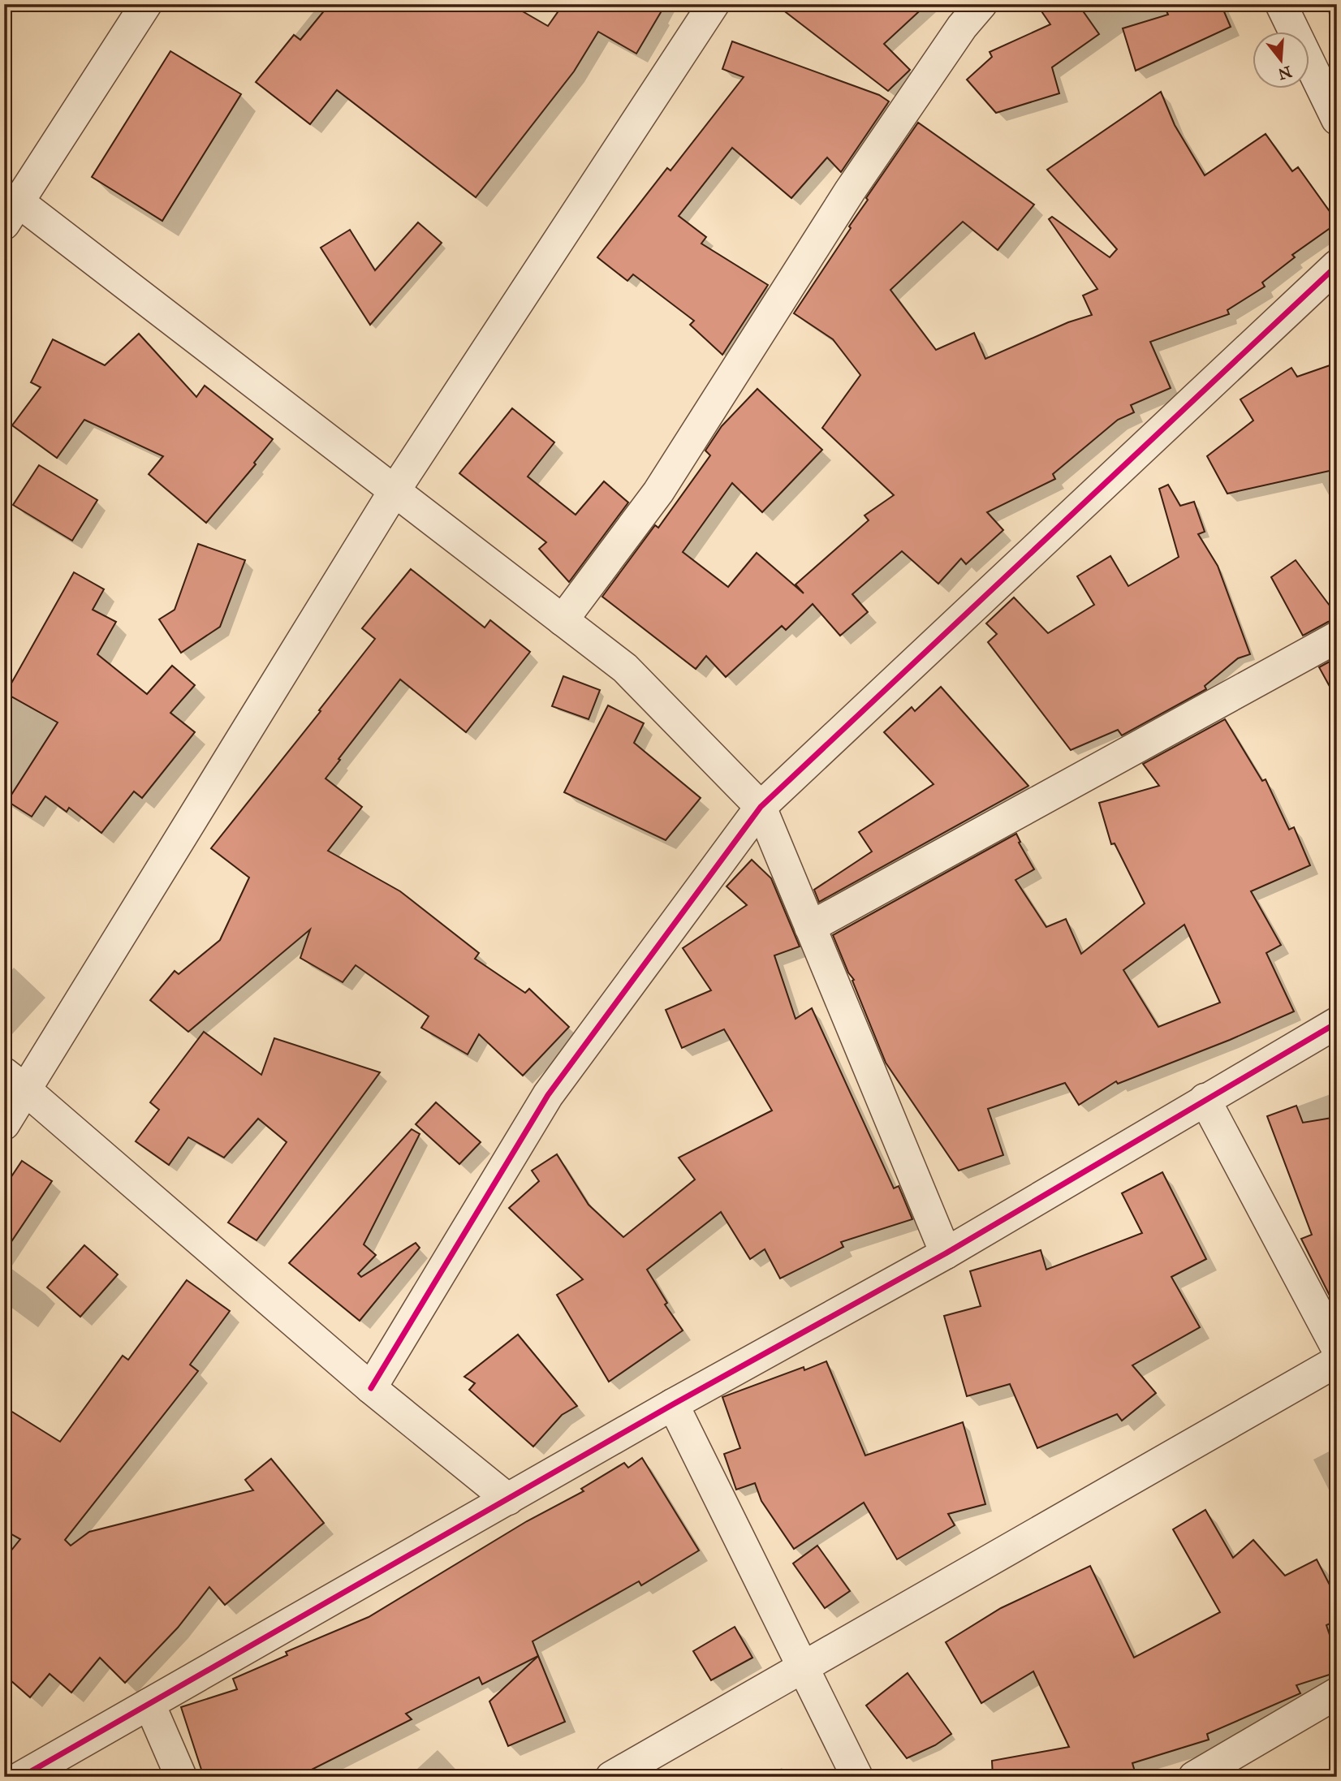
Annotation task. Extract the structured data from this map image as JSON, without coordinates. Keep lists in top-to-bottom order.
{
  "north": "bottom"
}
